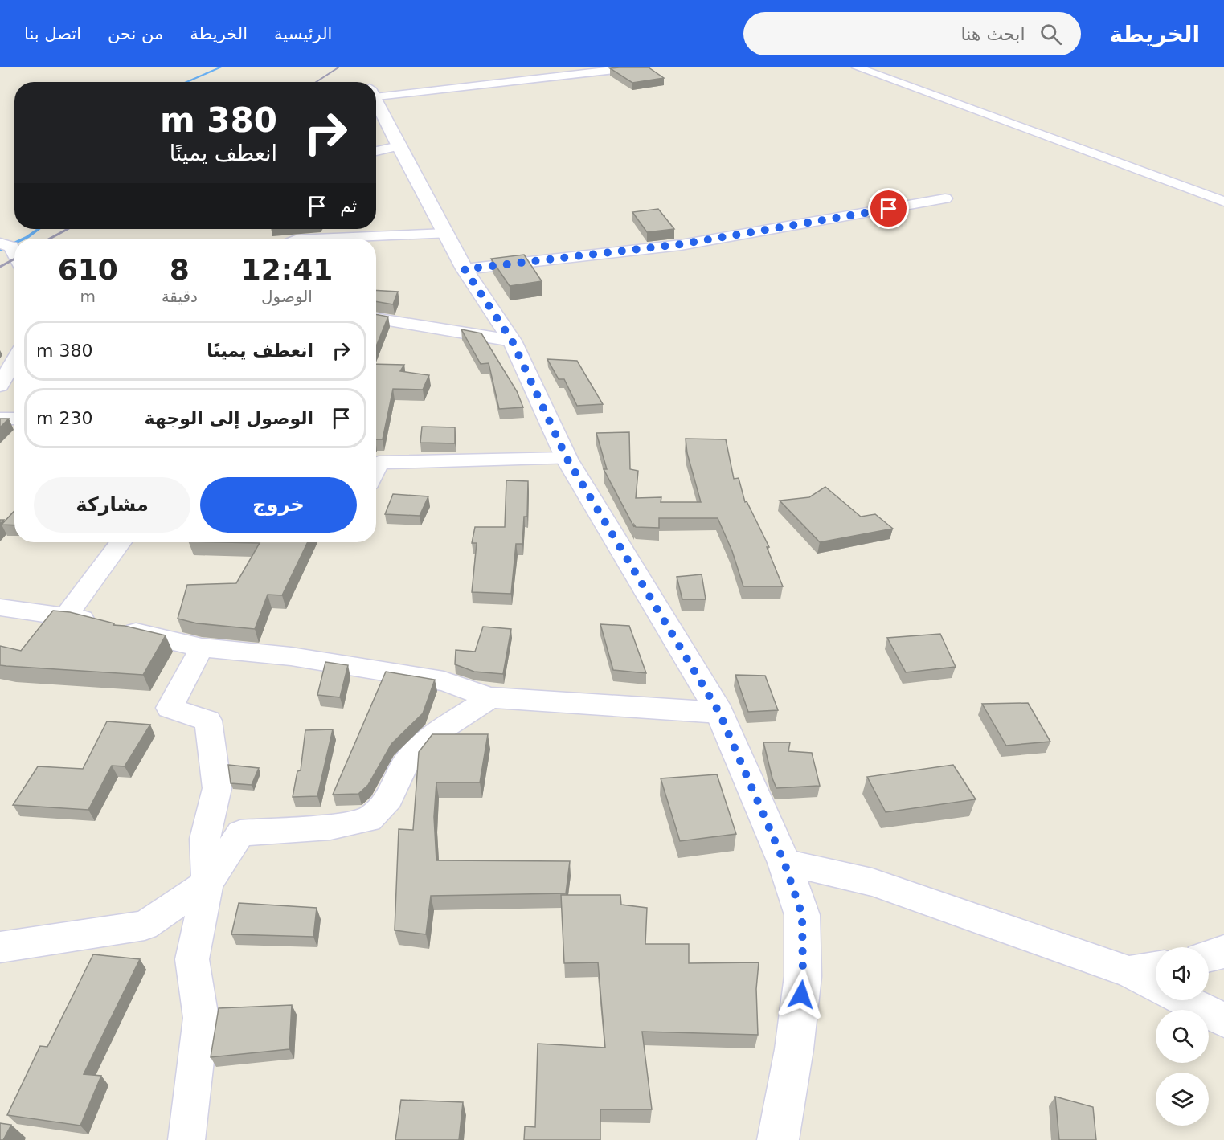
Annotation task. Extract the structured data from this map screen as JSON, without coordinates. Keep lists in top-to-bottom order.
{
  "page": {
    "header": "الخريطة",
    "search": "ابحث هنا",
    "nav": [
      "الرئيسية",
      "الخريطة",
      "من نحن",
      "اتصل بنا"
    ],
    "turn": ["380 m", "انعطف يمينًا"],
    "then": "ثم",
    "eta": [
      "12:41",
      "الوصول",
      "8",
      "دقيقة",
      "610",
      "m"
    ],
    "list": [
      {
        "name": "انعطف يمينًا",
        "value": "380 m"
      },
      {
        "name": "الوصول إلى الوجهة",
        "value": "230 m"
      }
    ],
    "buttons": ["خروج", "مشاركة"]
  }
}
